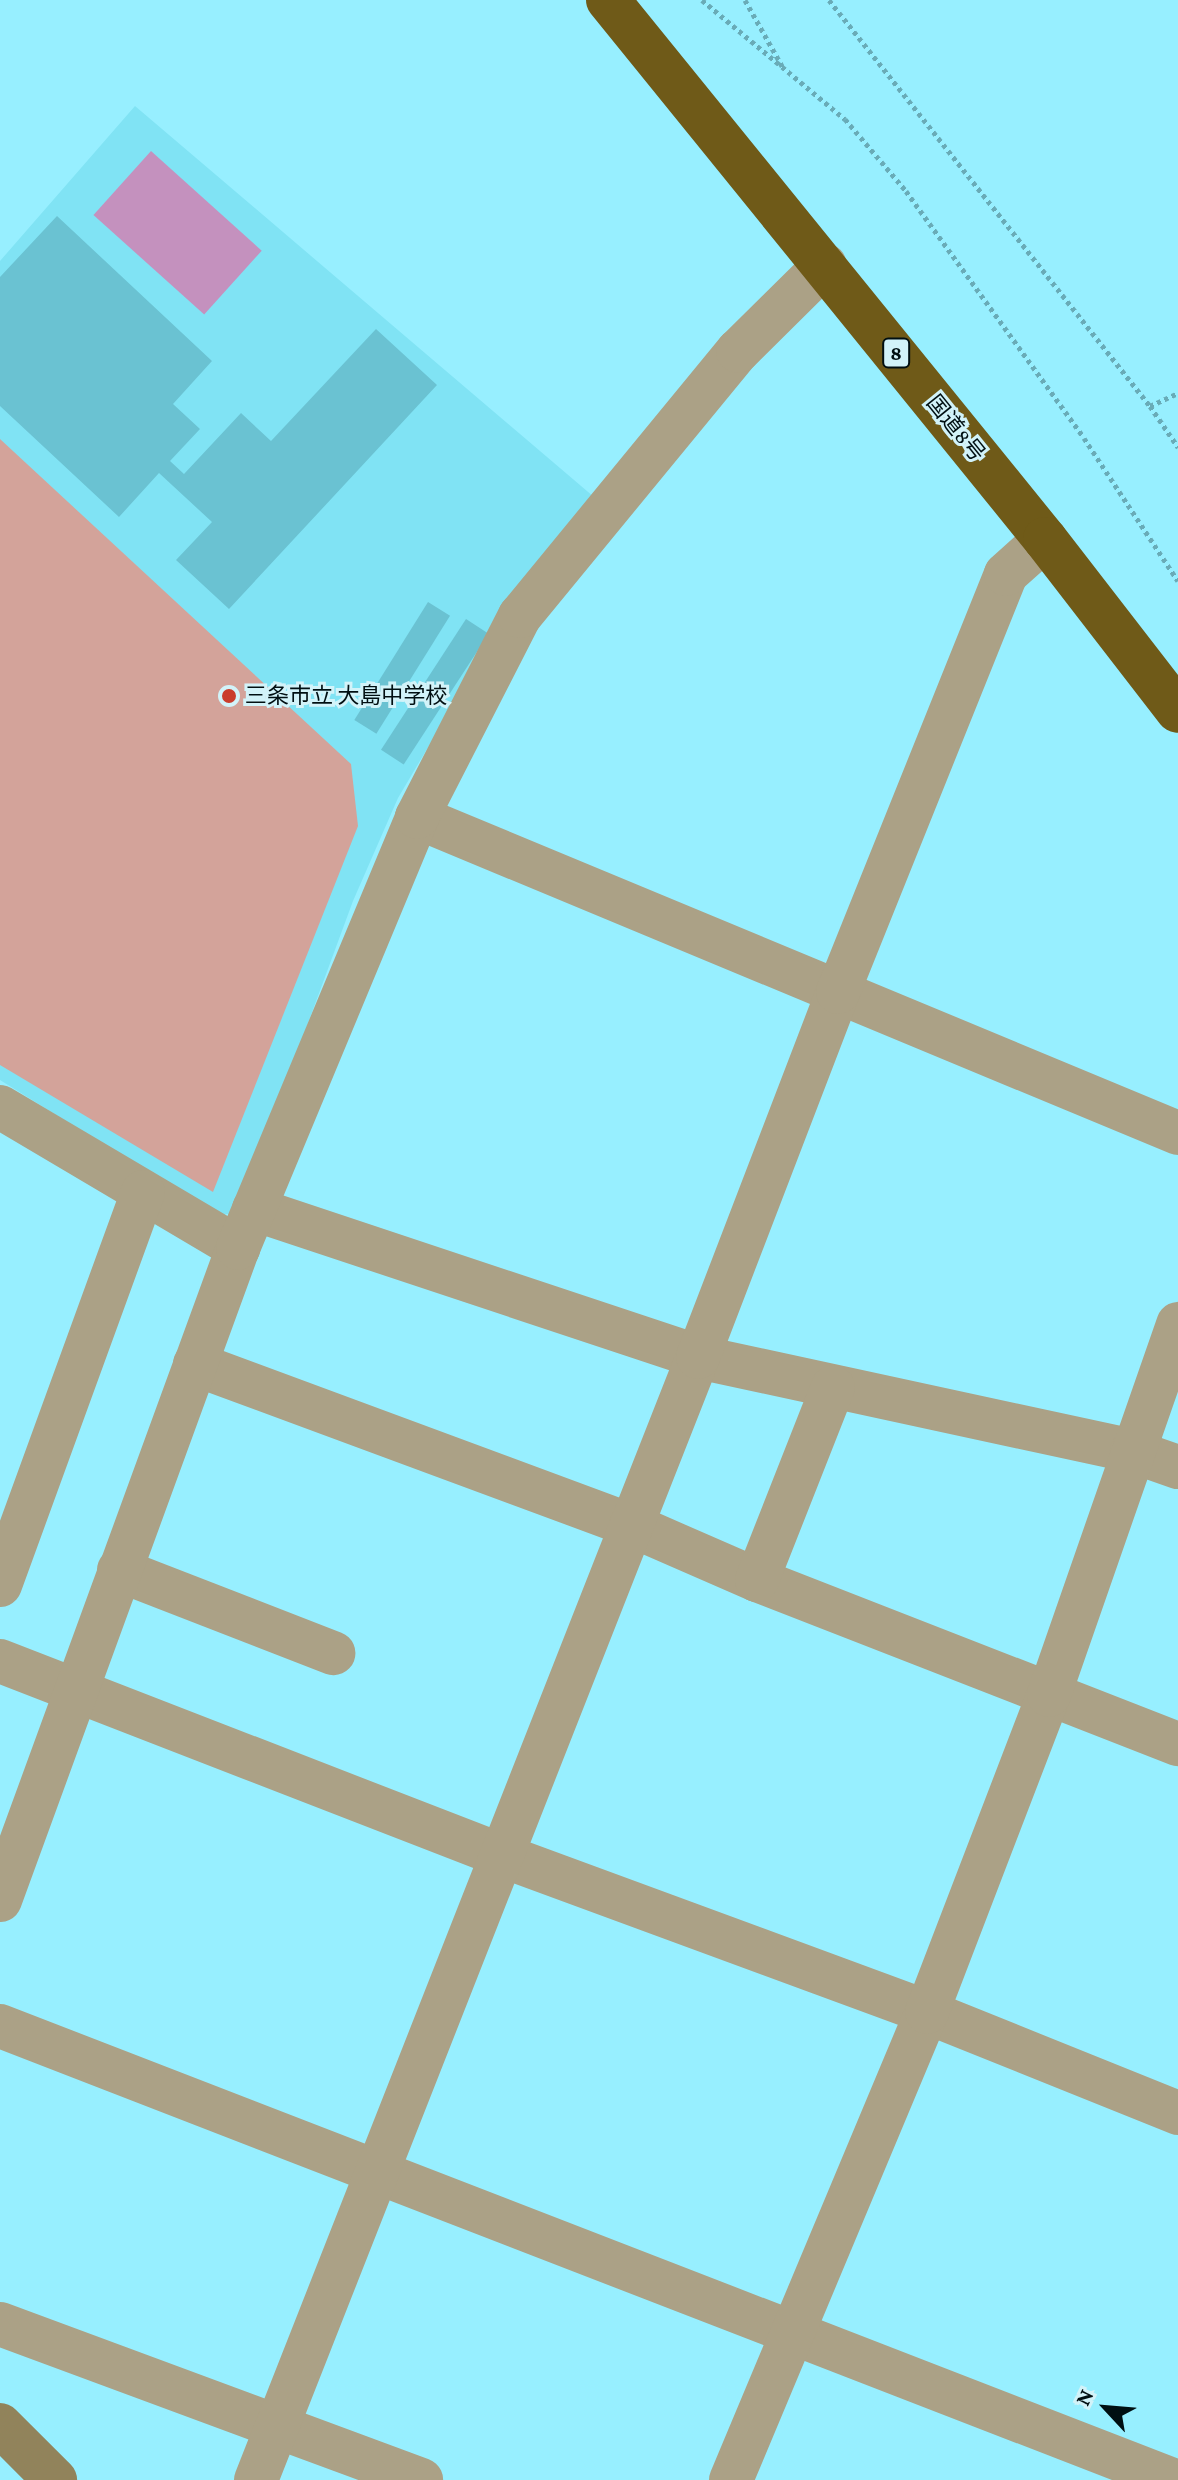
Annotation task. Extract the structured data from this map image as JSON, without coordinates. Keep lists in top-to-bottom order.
{
  "streets": {
    "highway": ["8", "国道8号"]
  },
  "places": ["三条市立 大島中学校"],
  "north": "top left"
}
